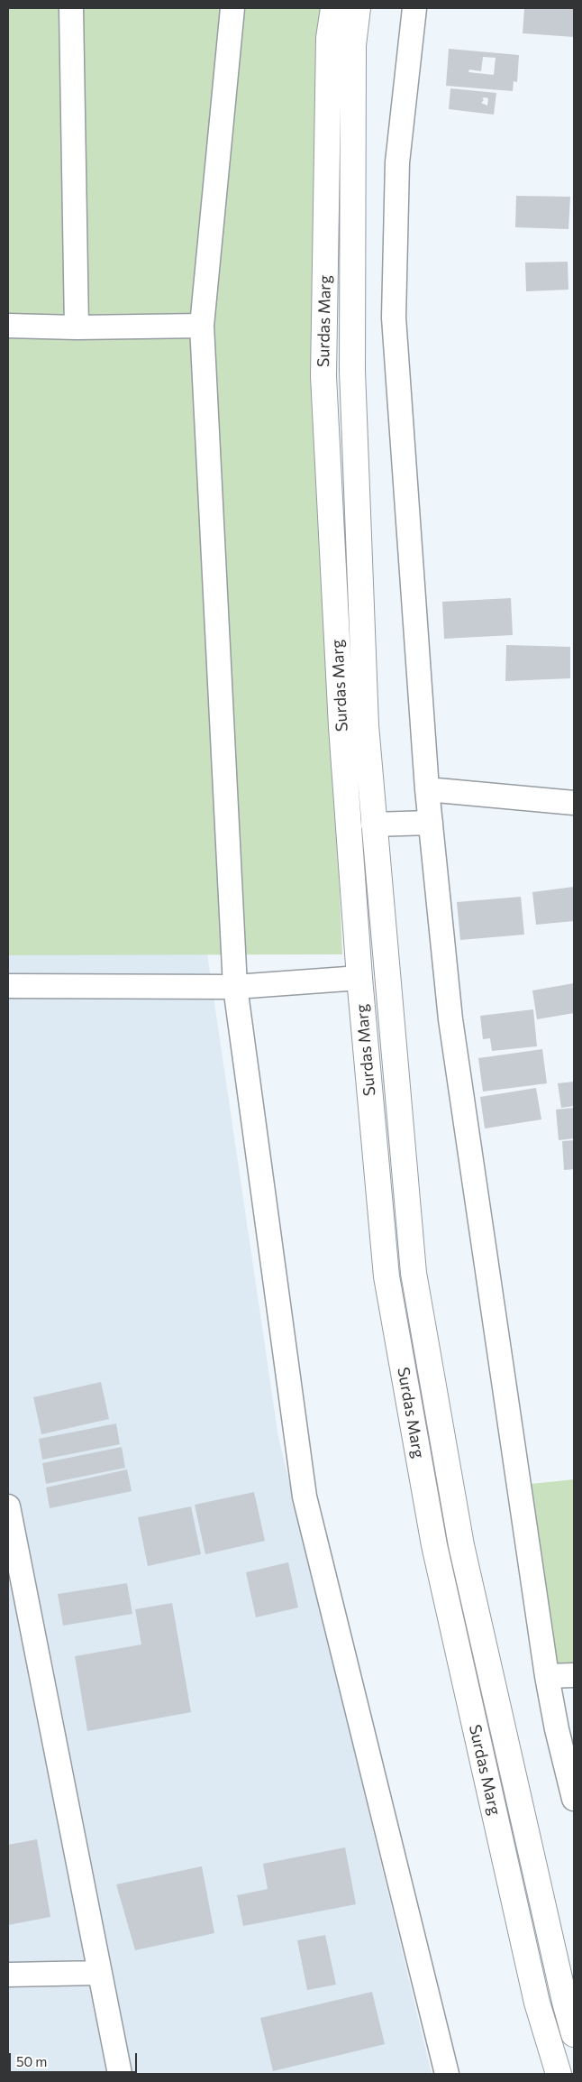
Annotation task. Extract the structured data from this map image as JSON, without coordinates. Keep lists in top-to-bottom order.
{
  "streets": {
    "main road": ["Surdas Marg"]
  },
  "scale_bar": "50 m"
}
